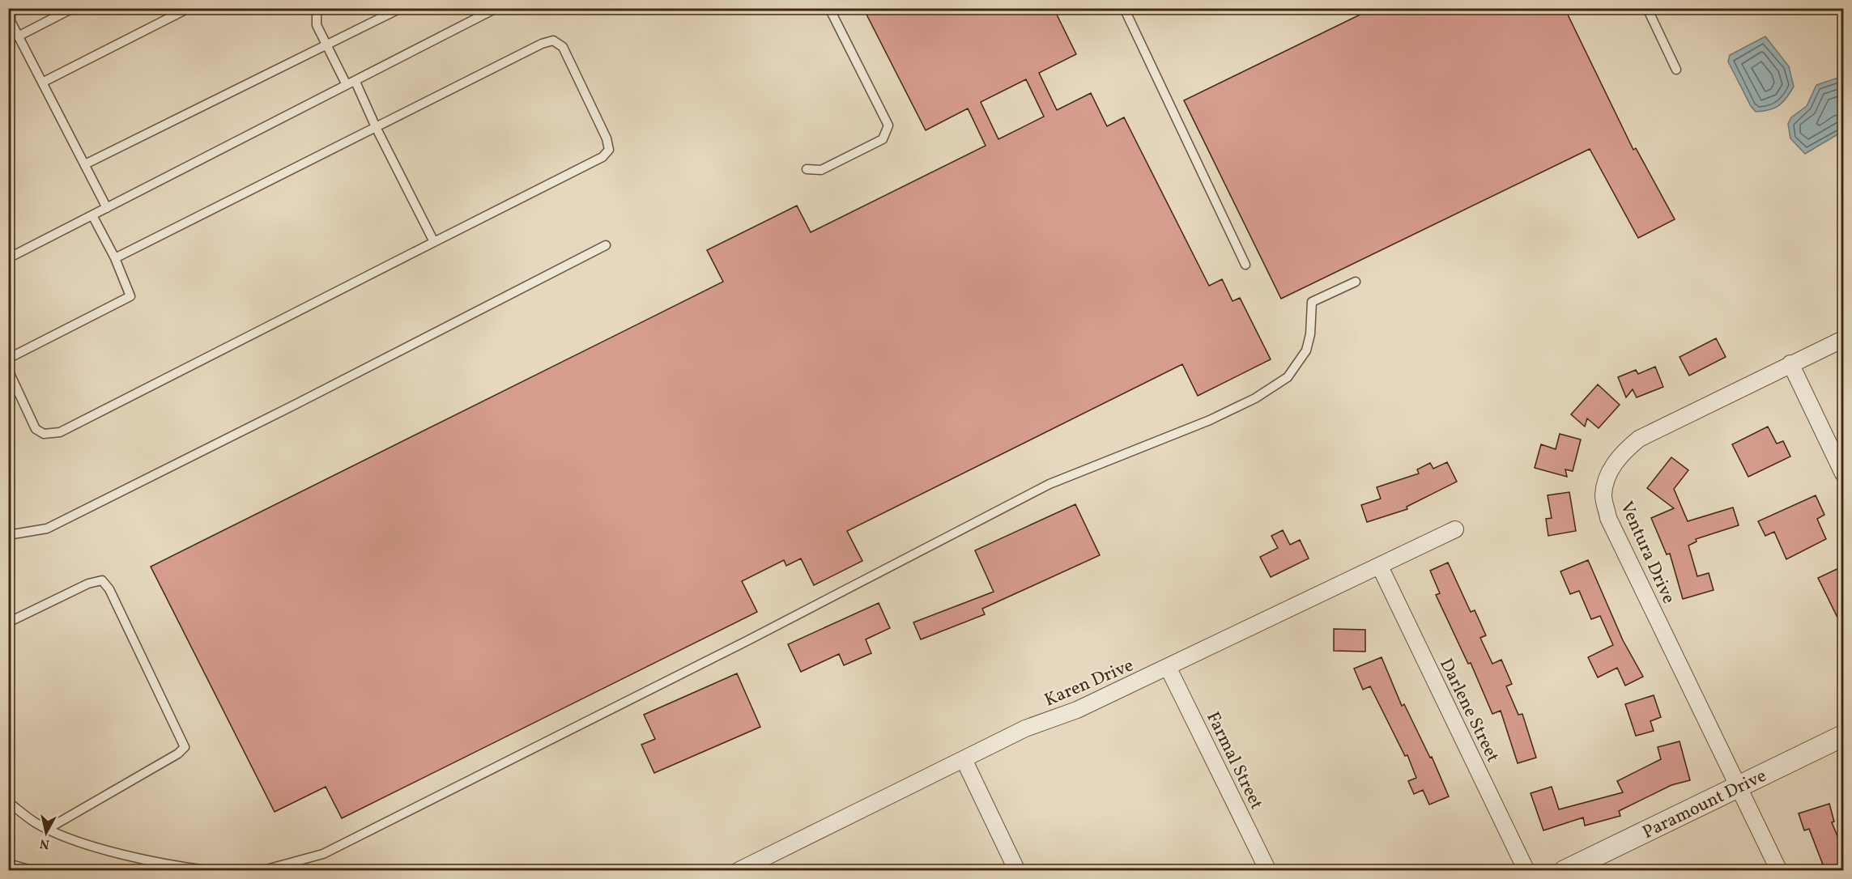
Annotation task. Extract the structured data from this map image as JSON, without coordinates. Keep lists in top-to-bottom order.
{
  "streets": {
    "street": [
      "Ventura Drive",
      "Karen Drive",
      "Darlene Street",
      "Farmal Street",
      "Paramount Drive"
    ]
  },
  "crossings": [
    ["Ventura Drive", "Paramount Drive"],
    ["Karen Drive", "Darlene Street"],
    ["Karen Drive", "Farmal Street"]
  ],
  "north": "bottom"
}
